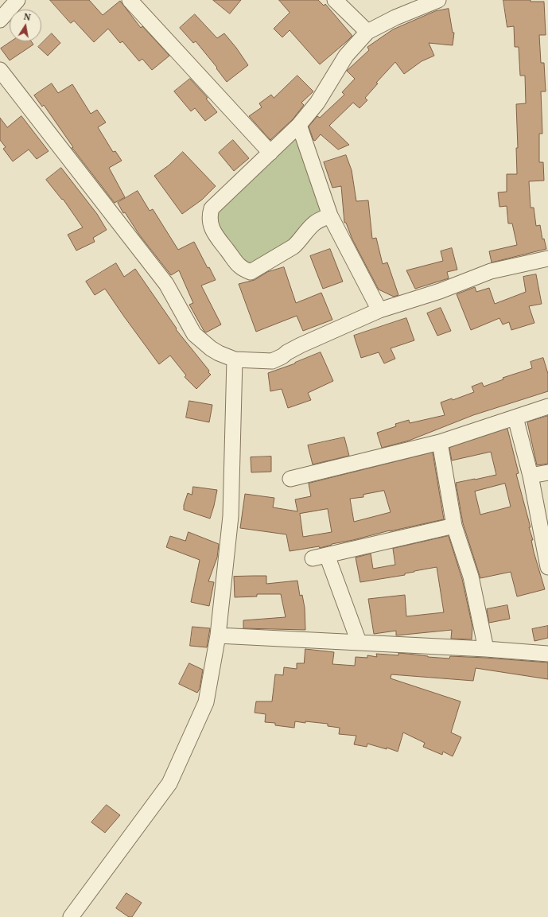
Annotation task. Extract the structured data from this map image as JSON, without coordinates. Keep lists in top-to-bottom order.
{
  "north": "top"
}
